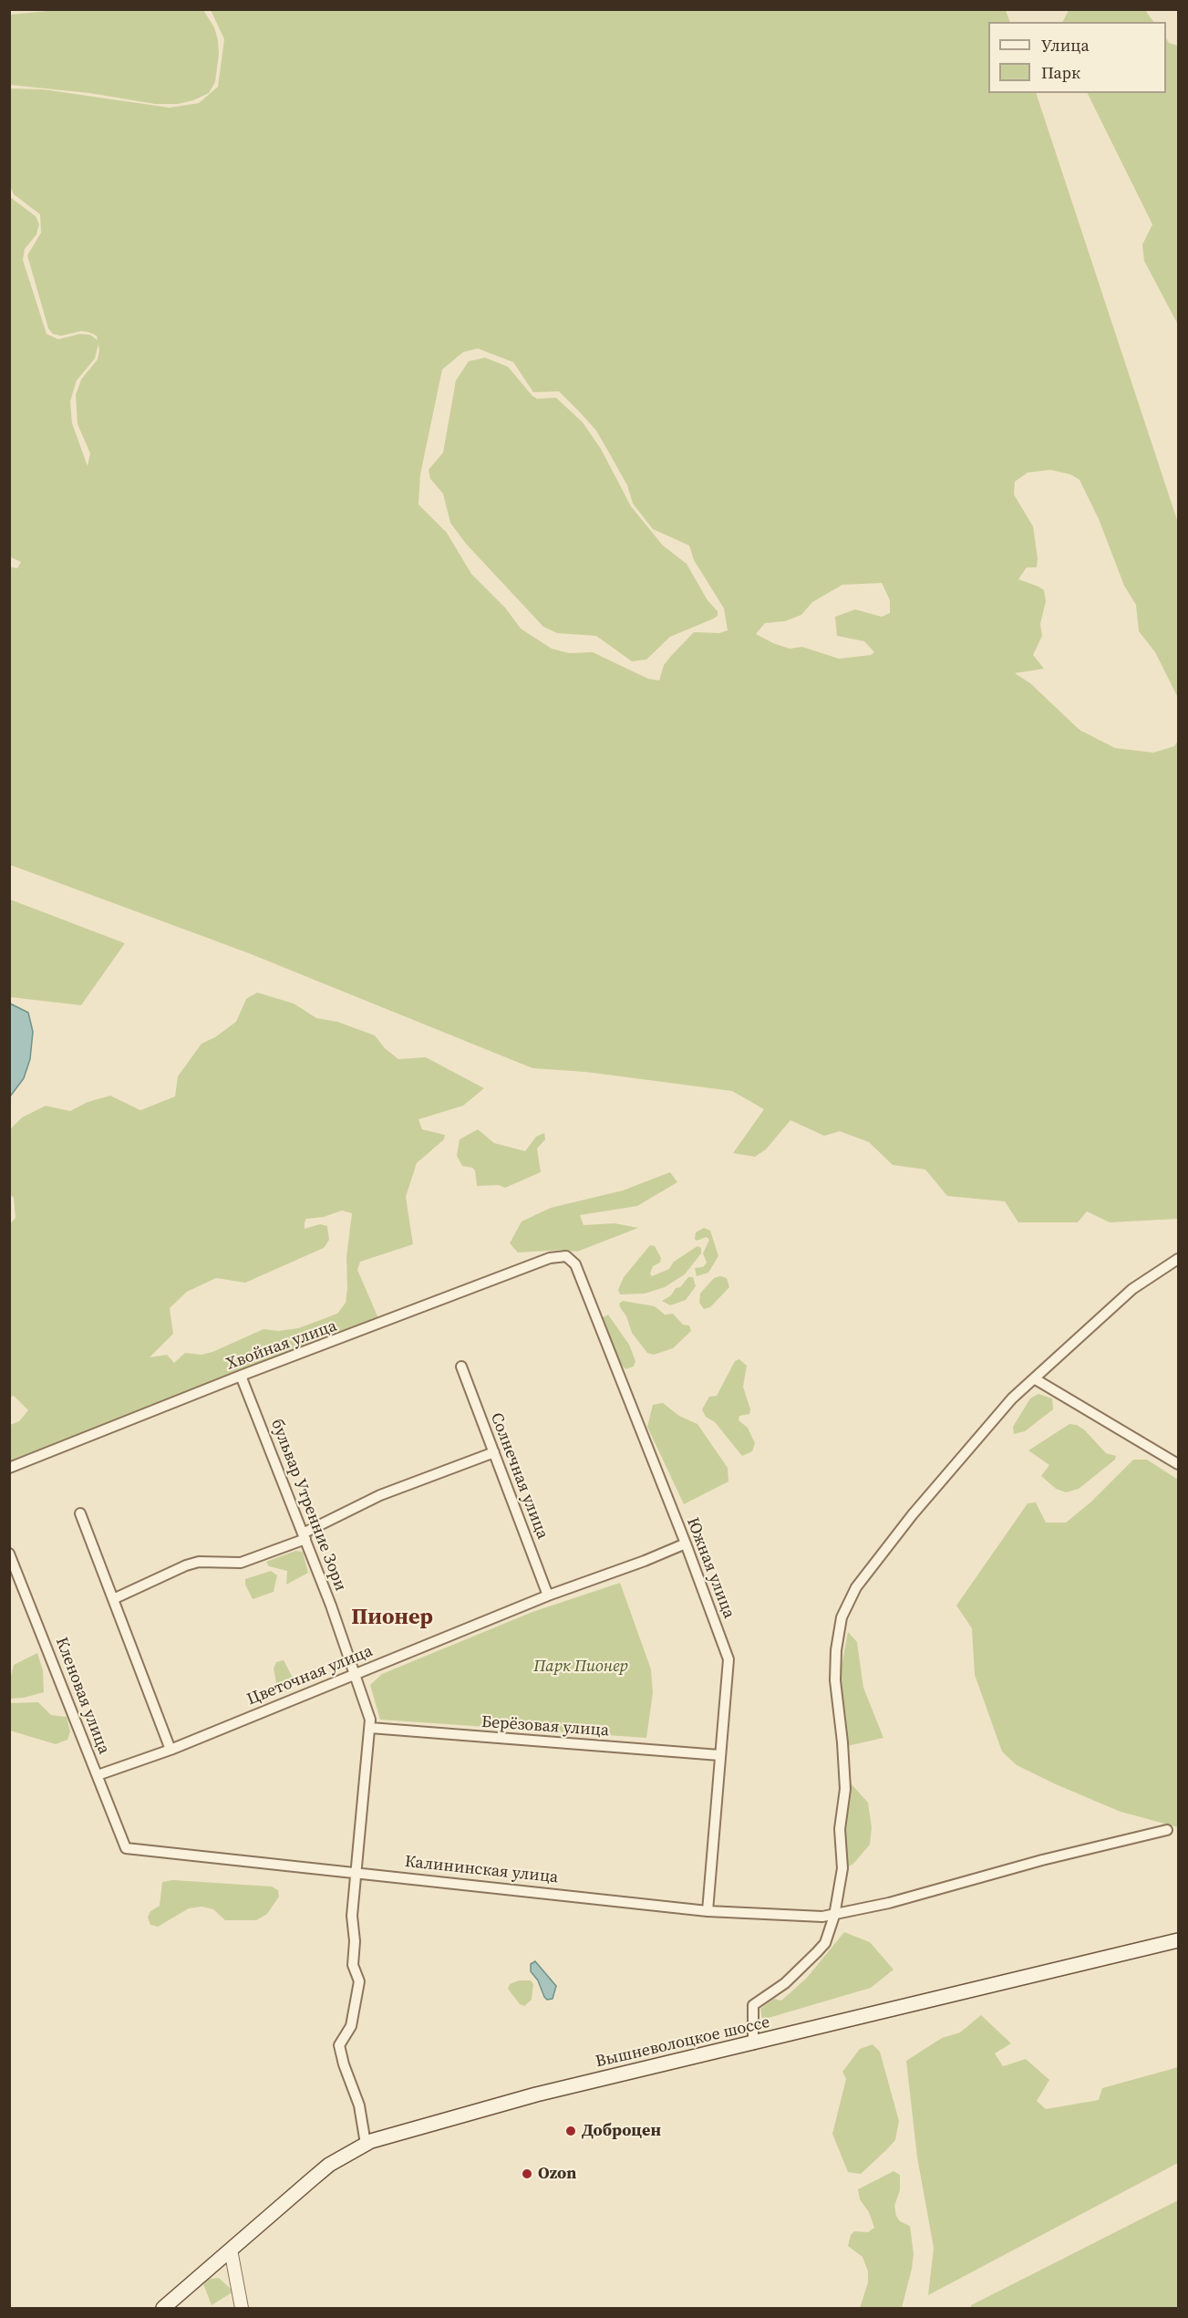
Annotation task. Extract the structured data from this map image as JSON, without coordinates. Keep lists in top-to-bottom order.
{
  "streets": {
    "main road": ["Вышневолоцкое шоссе"],
    "street": [
      "Хвойная улица",
      "Солнечная улица",
      "бульвар Утренние Зори",
      "Южная улица",
      "Цветочная улица",
      "Кленовая улица",
      "Берёзовая улица",
      "Калининская улица"
    ]
  },
  "crossings": [
    ["Хвойная улица", "бульвар Утренние Зори"],
    ["Хвойная улица", "Южная улица"],
    ["Солнечная улица", "Цветочная улица"],
    ["бульвар Утренние Зори", "Цветочная улица"],
    ["бульвар Утренние Зори", "Берёзовая улица"],
    ["бульвар Утренние Зори", "Калининская улица"],
    ["бульвар Утренние Зори", "Вышневолоцкое шоссе"],
    ["Южная улица", "Цветочная улица"],
    ["Южная улица", "Берёзовая улица"],
    ["Южная улица", "Калининская улица"],
    ["Цветочная улица", "Кленовая улица"],
    ["Кленовая улица", "Калининская улица"]
  ],
  "districts": ["Пионер"],
  "parks": ["Парк Пионер"],
  "places": ["Доброцен", "Ozon"],
  "legend": ["Улица", "Парк"]
}
